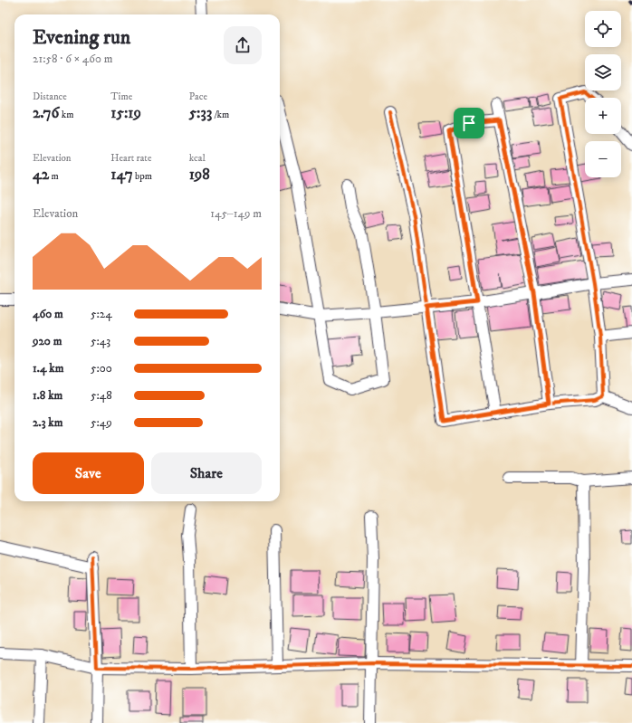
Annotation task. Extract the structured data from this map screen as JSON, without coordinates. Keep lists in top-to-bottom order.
{
  "page": {
    "map_buttons": ["+", "−"],
    "heading": ["Evening run", "21:58 · 6 × 460 m"],
    "stats": [
      ["Distance", "2.76 km"],
      ["Time", "15:19"],
      ["Pace", "5:33 /km"],
      ["Elevation", "42 m"],
      ["Heart rate", "147 bpm"],
      ["kcal", "198"]
    ],
    "chart": ["Elevation", "145–149 m"],
    "list": [
      {
        "name": "460 m",
        "note": "5:24"
      },
      {
        "name": "920 m",
        "note": "5:43"
      },
      {
        "name": "1.4 km",
        "note": "5:00"
      },
      {
        "name": "1.8 km",
        "note": "5:48"
      },
      {
        "name": "2.3 km",
        "note": "5:49"
      }
    ],
    "buttons": ["Save", "Share"]
  }
}
